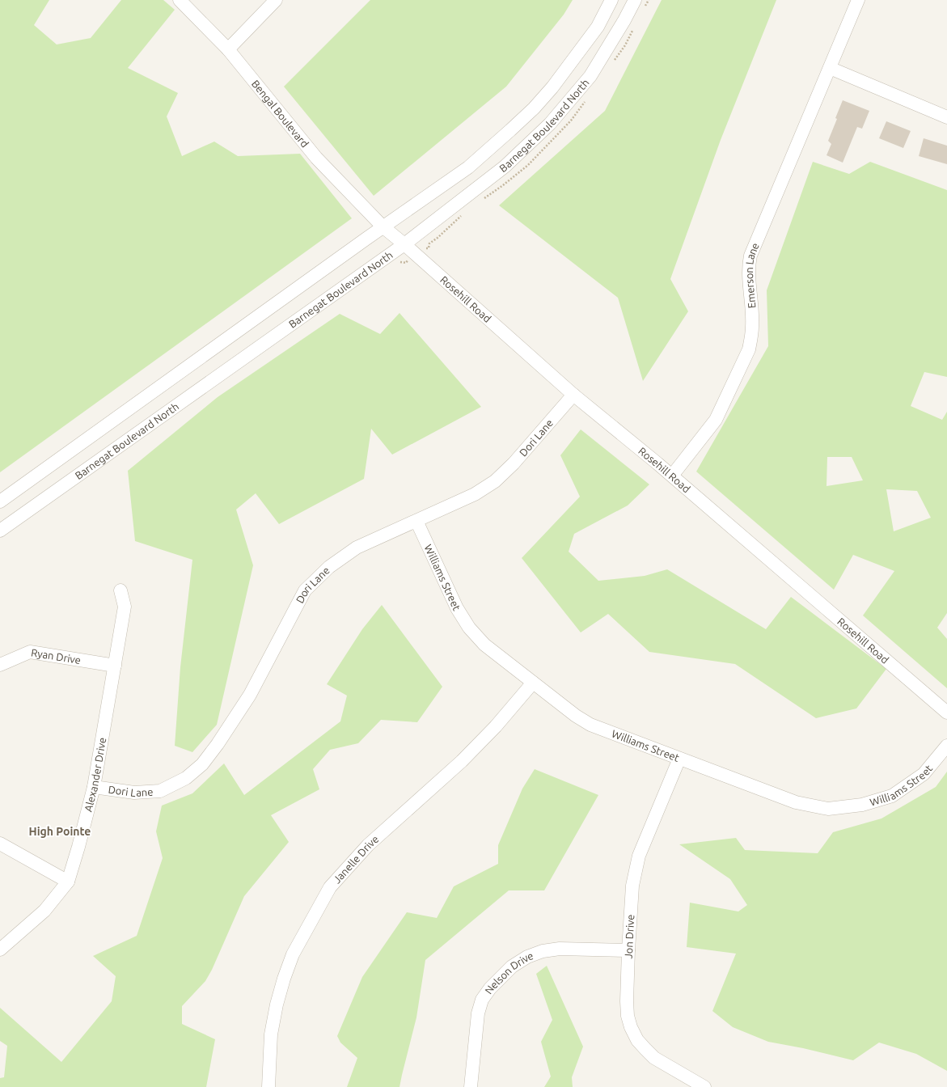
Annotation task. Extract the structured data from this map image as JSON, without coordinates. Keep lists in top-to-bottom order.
{
  "streets": {
    "street": [
      "Bengal Boulevard",
      "Barnegat Boulevard North",
      "Emerson Lane",
      "Rosehill Road",
      "Dori Lane",
      "Williams Street",
      "Ryan Drive",
      "Alexander Drive",
      "Janelle Drive",
      "Jon Drive",
      "Nelson Drive"
    ]
  },
  "crossings": [
    ["Bengal Boulevard", "Barnegat Boulevard North"],
    ["Bengal Boulevard", "Rosehill Road"],
    ["Barnegat Boulevard North", "Rosehill Road"],
    ["Emerson Lane", "Rosehill Road"],
    ["Rosehill Road", "Dori Lane"],
    ["Dori Lane", "Williams Street"],
    ["Dori Lane", "Alexander Drive"],
    ["Williams Street", "Janelle Drive"],
    ["Williams Street", "Jon Drive"],
    ["Ryan Drive", "Alexander Drive"],
    ["Jon Drive", "Nelson Drive"]
  ],
  "districts": ["High Pointe"]
}
